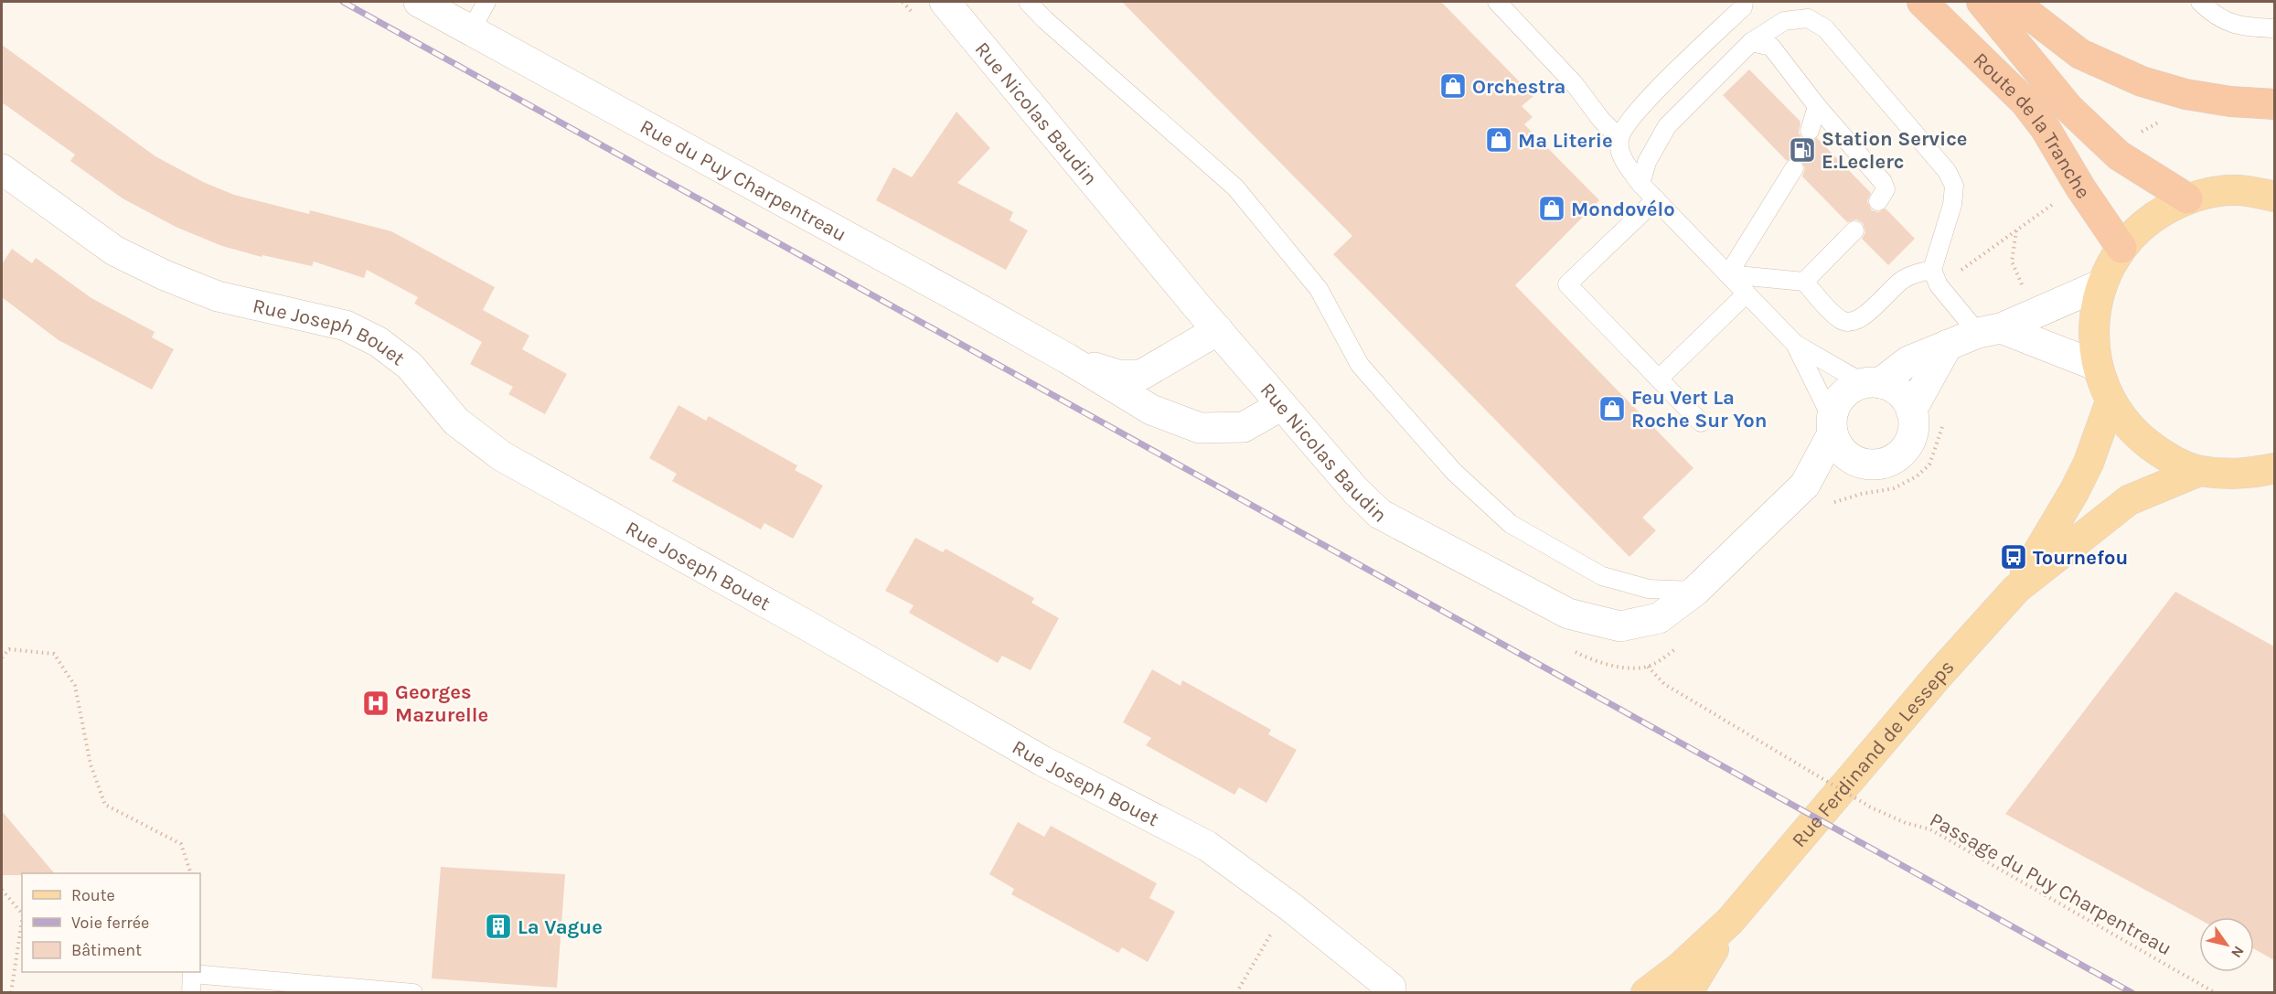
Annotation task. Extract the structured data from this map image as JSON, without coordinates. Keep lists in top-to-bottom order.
{
  "streets": {
    "highway": ["Route de la Tranche"],
    "main road": ["Rue Ferdinand de Lesseps"],
    "street": ["Rue Nicolas Baudin", "Rue du Puy Charpentreau", "Rue Joseph Bouet"],
    "path": ["Passage du Puy Charpentreau"]
  },
  "crossings": [
    ["Rue Nicolas Baudin", "Rue du Puy Charpentreau"]
  ],
  "places": {
    "shop": [
      "Orchestra",
      "Ma Literie",
      "Mondovélo",
      "Feu Vert La Roche Sur Yon"
    ],
    "fuel station": ["Station Service E.Leclerc"],
    "bus stop": ["Tournefou"],
    "hospital": ["Georges Mazurelle"],
    "building": ["La Vague"]
  },
  "legend": ["Route", "Voie ferrée", "Bâtiment"],
  "north": "bottom right"
}
